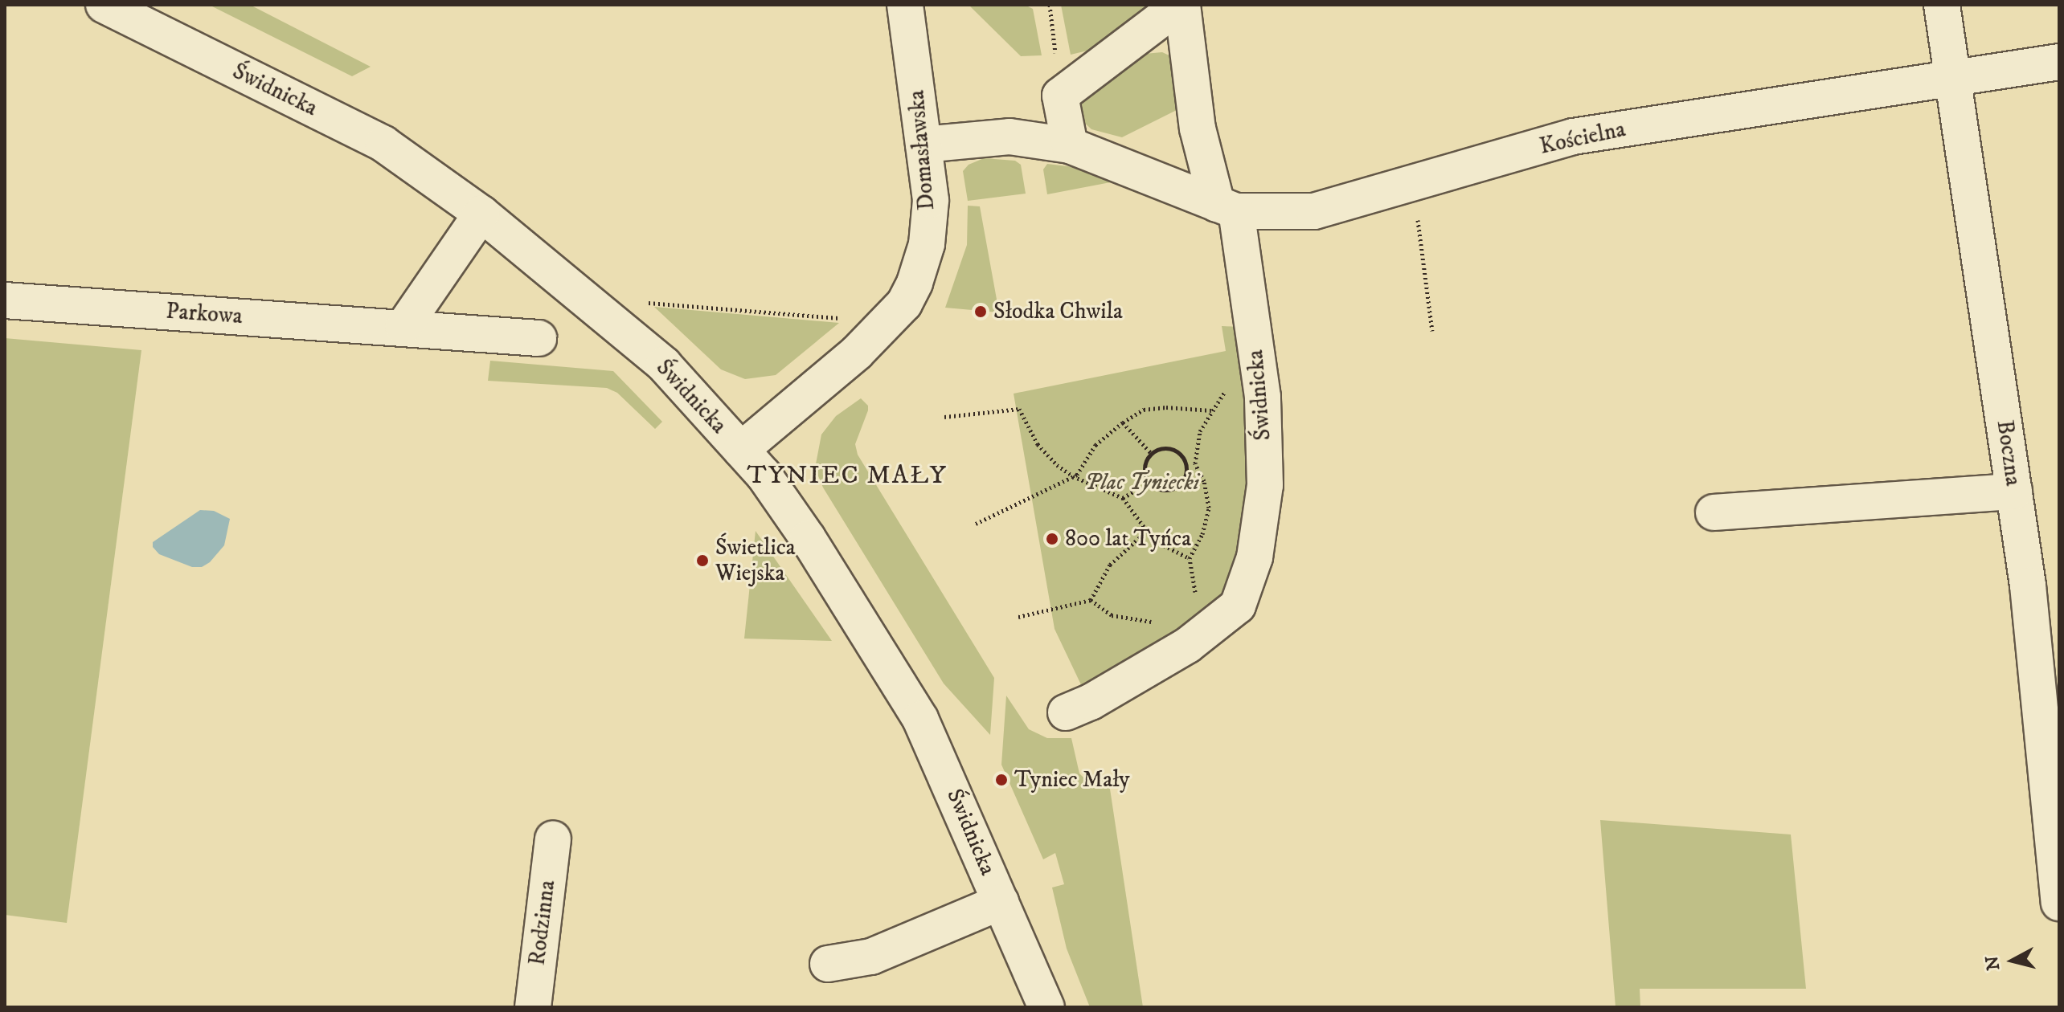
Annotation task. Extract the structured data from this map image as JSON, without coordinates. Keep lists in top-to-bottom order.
{
  "streets": {
    "street": [
      "Świdnicka",
      "Kościelna",
      "Domasławska",
      "Parkowa",
      "Boczna",
      "Rodzinna"
    ]
  },
  "crossings": [
    ["Świdnicka", "Kościelna"],
    ["Świdnicka", "Domasławska"],
    ["Kościelna", "Domasławska"],
    ["Kościelna", "Boczna"]
  ],
  "districts": ["TYNIEC MAŁY"],
  "parks": ["Plac Tyniecki"],
  "places": [
    "Słodka Chwila",
    "800 lat Tyńca",
    "Świetlica Wiejska",
    "Tyniec Mały"
  ],
  "north": "left"
}
